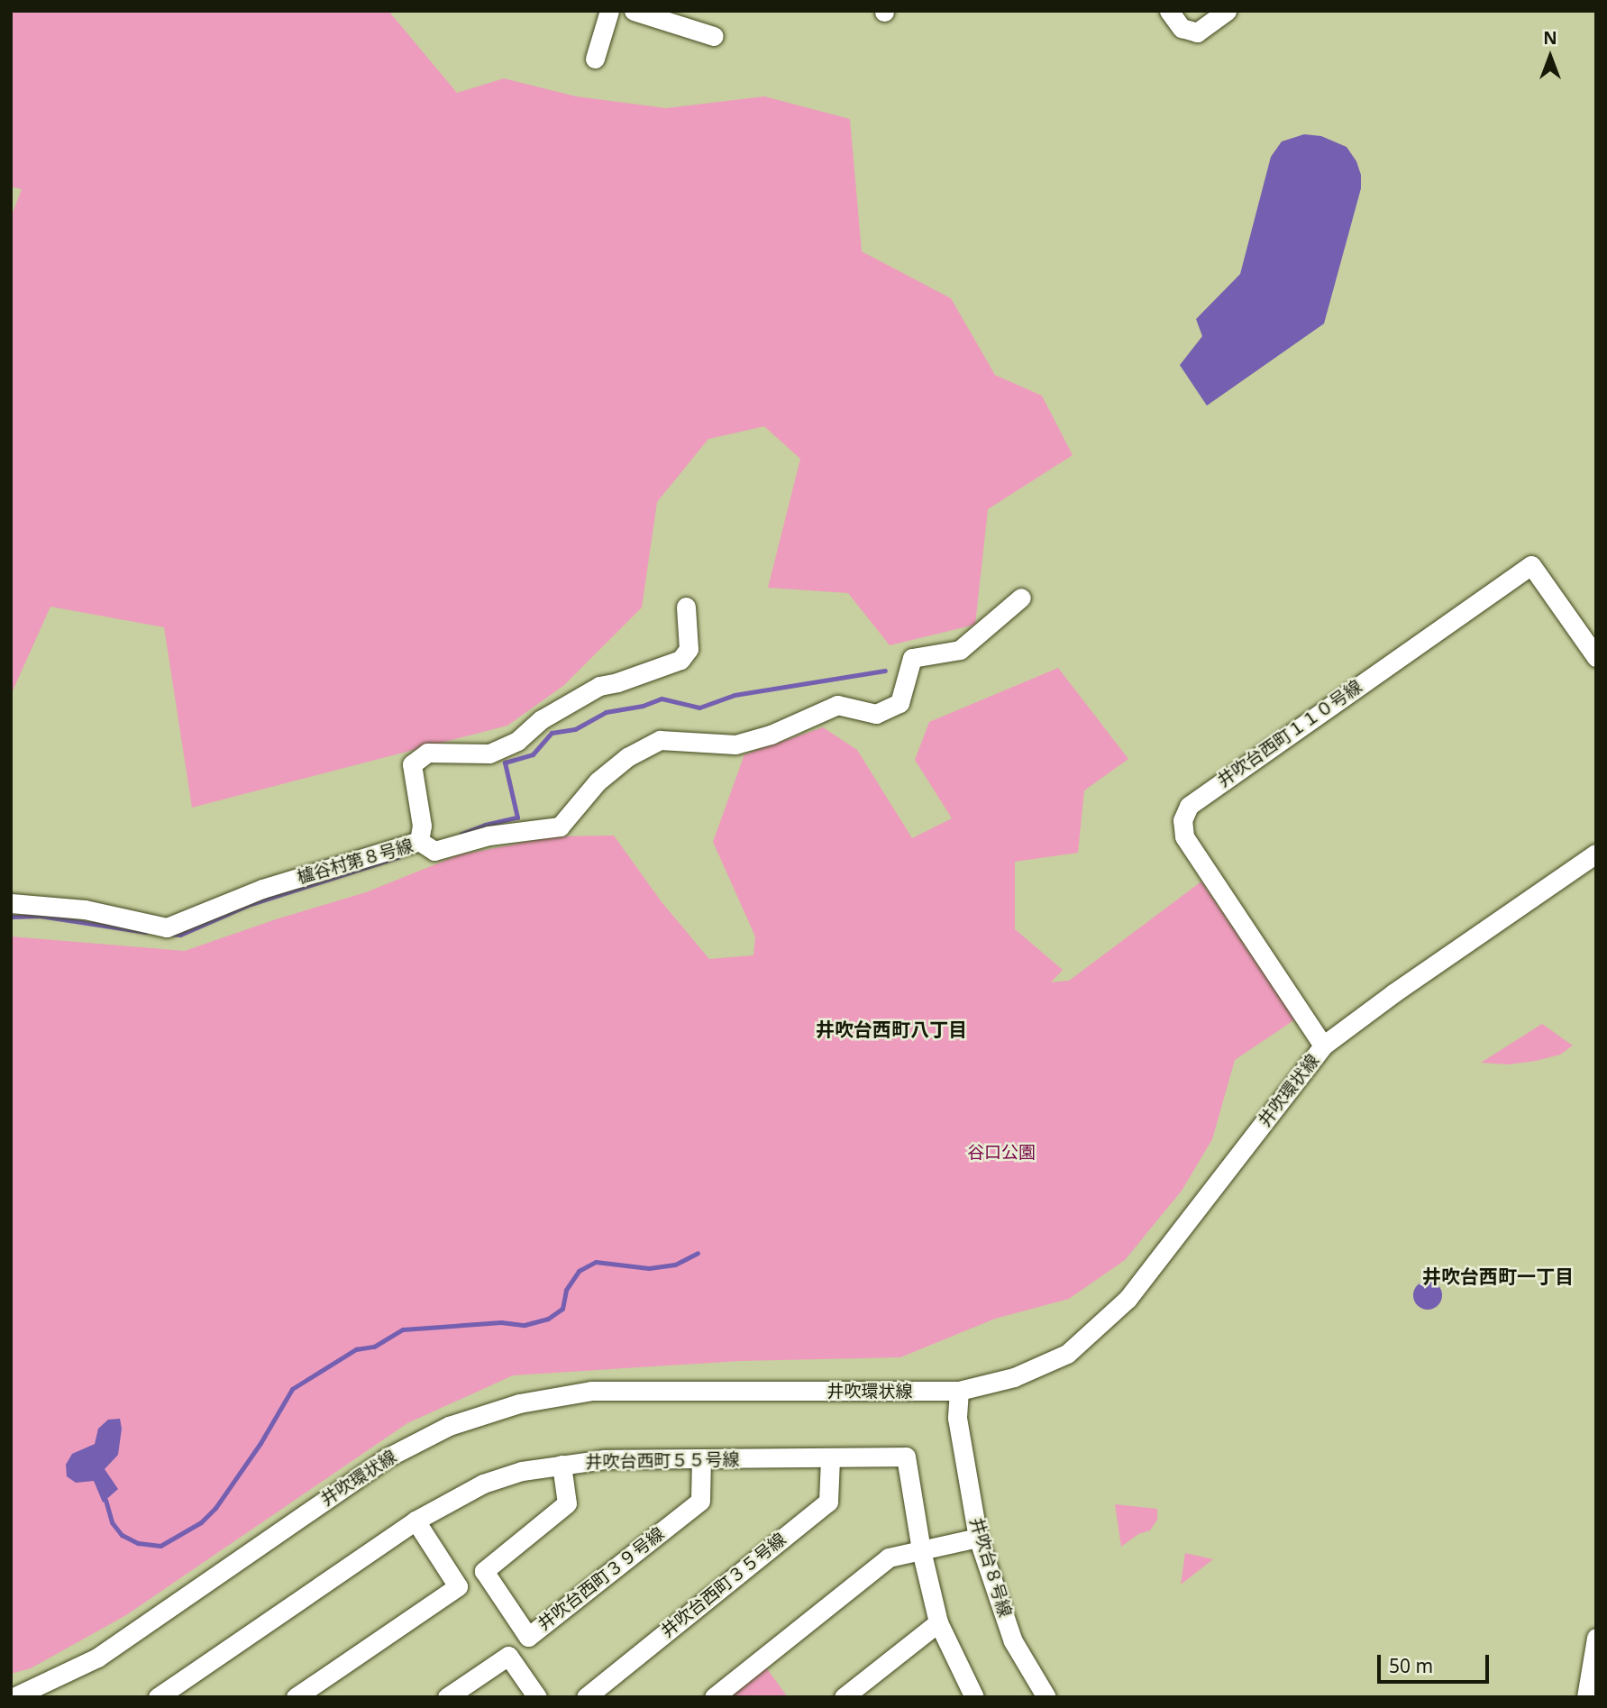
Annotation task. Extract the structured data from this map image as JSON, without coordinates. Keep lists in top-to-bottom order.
{
  "streets": {
    "street": [
      "井吹台西町１１０号線",
      "櫨谷村第８号線",
      "井吹環状線",
      "井吹台西町５５号線",
      "井吹台８号線",
      "井吹台西町３９号線",
      "井吹台西町３５号線"
    ]
  },
  "crossings": [
    ["井吹台西町１１０号線", "井吹環状線"],
    ["井吹環状線", "井吹台８号線"],
    ["井吹台西町５５号線", "井吹台西町３９号線"],
    ["井吹台西町５５号線", "井吹台西町３５号線"]
  ],
  "districts": ["井吹台西町八丁目", "井吹台西町一丁目"],
  "parks": ["谷口公園"],
  "scale_bar": "50 m",
  "north": "top"
}
